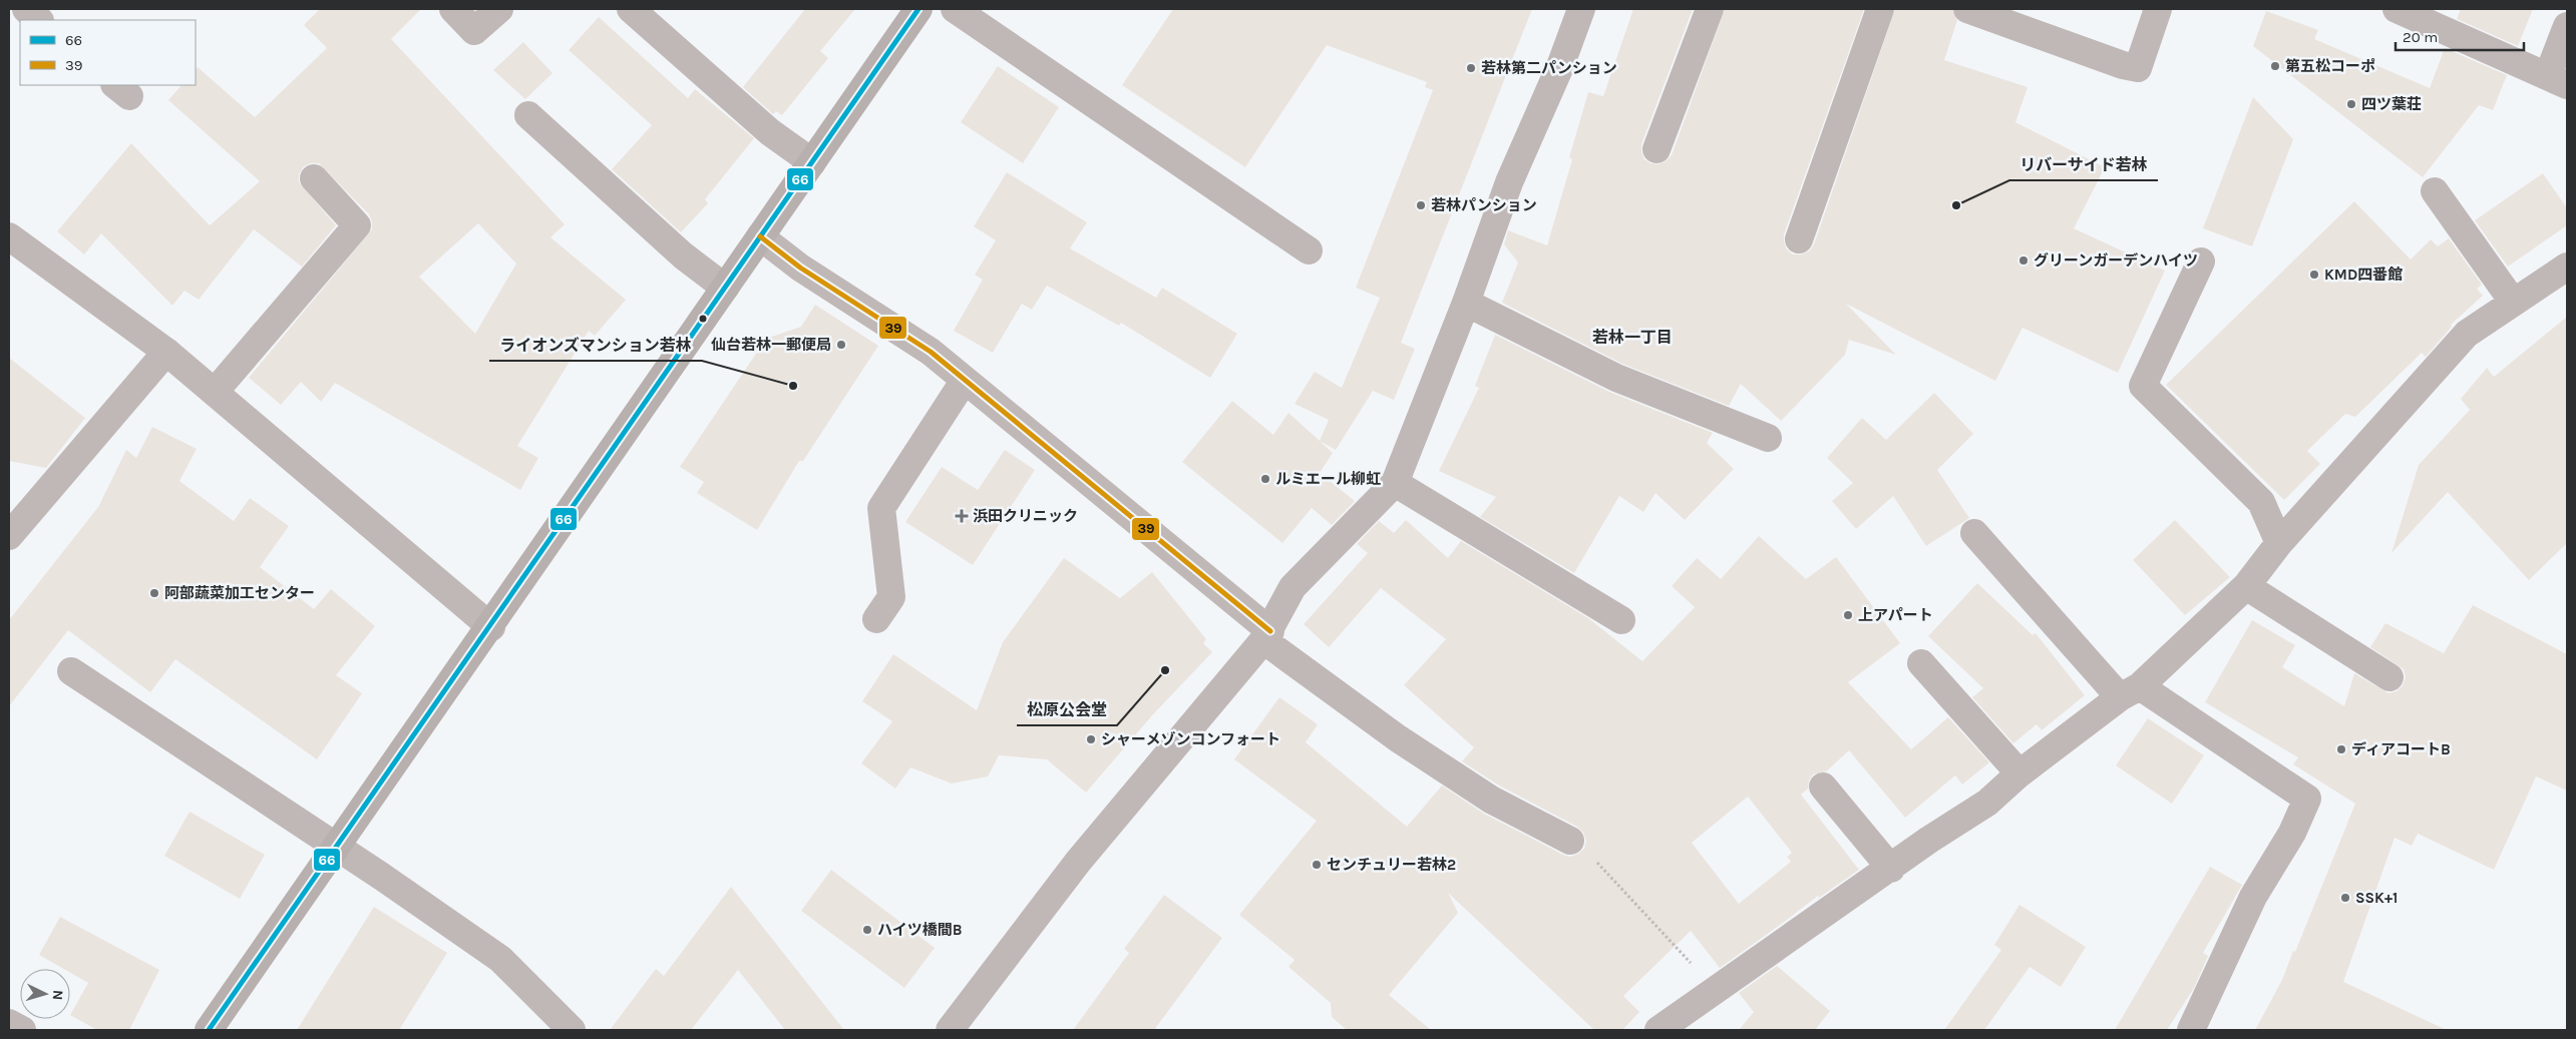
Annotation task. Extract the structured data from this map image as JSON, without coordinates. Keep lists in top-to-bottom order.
{
  "districts": ["若林一丁目"],
  "places": {
    "other": [
      "第五松コーポ",
      "若林第二パンション",
      "四ツ葉荘",
      "若林パンション",
      "リバーサイド若林",
      "グリーンガーデンハイツ",
      "KMD四番館",
      "仙台若林一郵便局",
      "ライオンズマンション若林",
      "ルミエール柳虹",
      "阿部蔬菜加工センター",
      "上アパート",
      "松原公会堂",
      "シャーメゾンコンフォート",
      "ディアコートB",
      "センチュリー若林2",
      "SSK+1",
      "ハイツ橋間B"
    ],
    "health": ["浜田クリニック"]
  },
  "lines": ["transit line 66", "transit line 39"],
  "legend": ["66", "39"],
  "scale_bar": "20 m",
  "north": "right"
}
